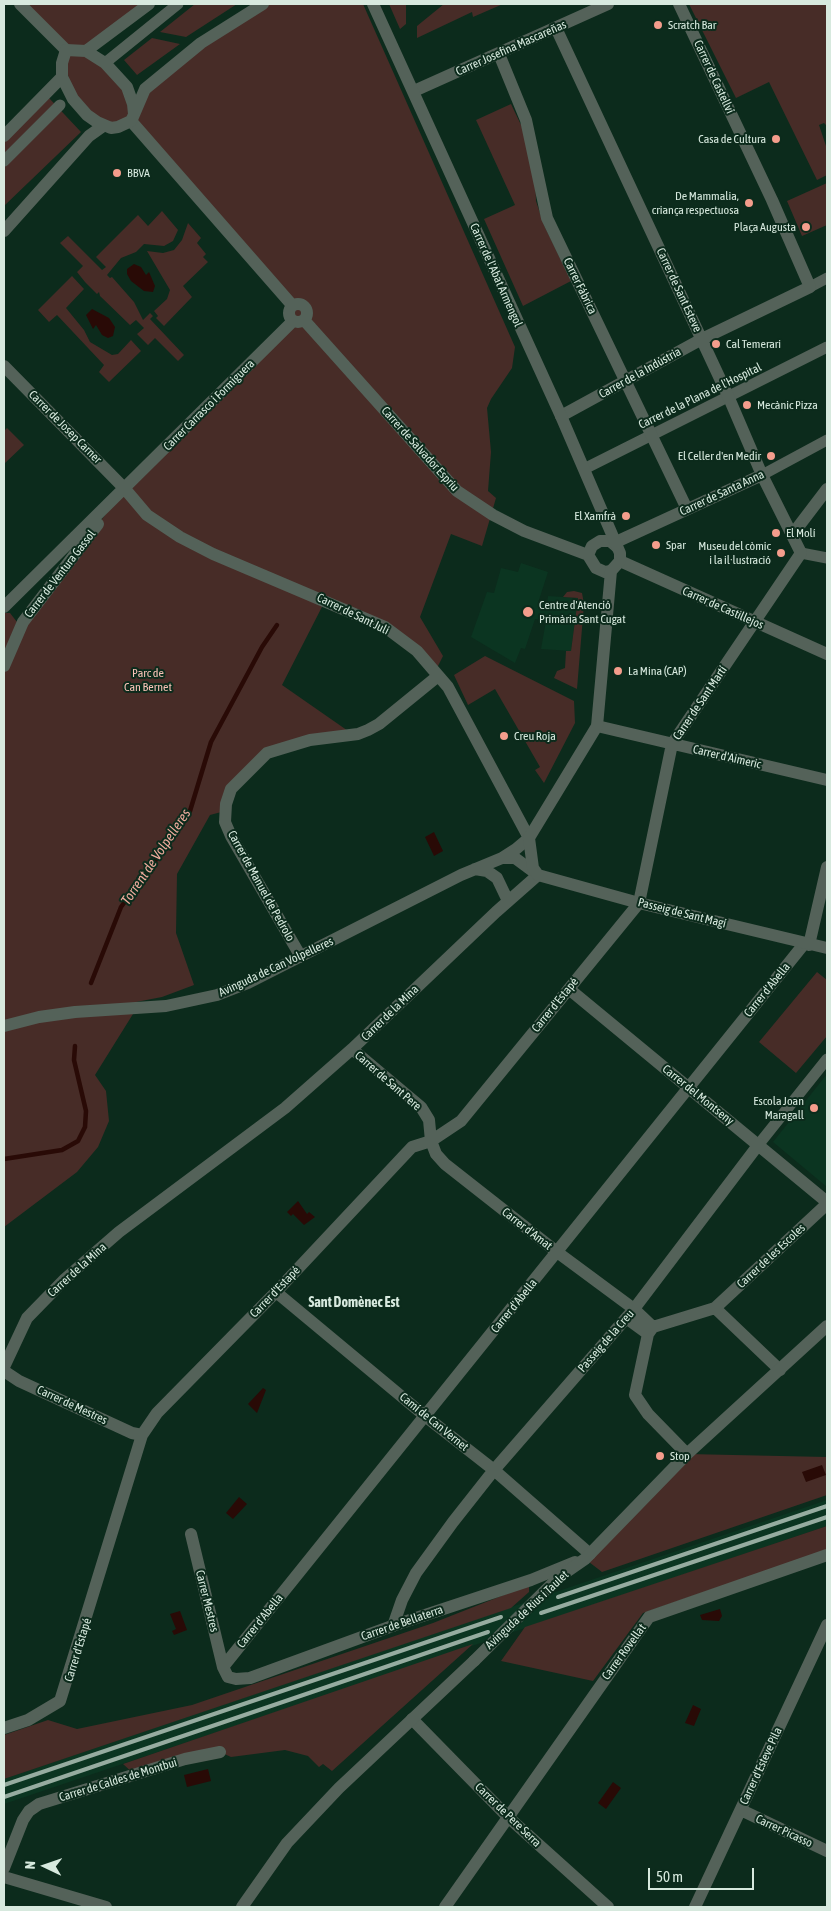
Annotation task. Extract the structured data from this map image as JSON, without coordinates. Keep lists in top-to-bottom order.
{
  "streets": {
    "street": [
      "Carrer Josefina Mascareñas",
      "Carrer de Castellví",
      "Carrer de l'Abat Armengol",
      "Carrer Fábrica",
      "Carrer de Sant Esteve",
      "Carrer de la Indústria",
      "Carrer de la Plana de l'Hospital",
      "Carrer Carrasco i Formiguera",
      "Carrer de Josep Carner",
      "Carrer de Salvador Espriu",
      "Carrer de Santa Anna",
      "Carrer de Ventura Gassol",
      "Carrer de Castillejos",
      "Carrer de Sant Juli",
      "Carrer de Sant Martí",
      "Carrer d'Aimeric",
      "Carrer de Manuel de Pedrolo",
      "Passeig de Sant Magí",
      "Avinguda de Can Volpelleres",
      "Carrer d'Abella",
      "Carrer d'Estapé",
      "Carrer de la Mina",
      "Carrer de Sant Pere",
      "Carrer del Montseny",
      "Carrer d'Amat",
      "Carrer de les Escoles",
      "Passeig de la Creu",
      "Carrer de Mestres",
      "Camí de Can Vernet",
      "Carrer Mestres",
      "Avinguda de Rius i Taulet",
      "Carrer de Bellaterra",
      "Carrer Rovellat",
      "Carrer d'Esteve Pila",
      "Carrer de Caldes de Montbui",
      "Carrer de Pere Serra",
      "Carrer Picasso"
    ]
  },
  "crossings": [
    ["Carrer Josefina Mascareñas", "Carrer de l'Abat Armengol"],
    ["Carrer Josefina Mascareñas", "Carrer Fábrica"],
    ["Carrer Josefina Mascareñas", "Carrer de Sant Esteve"],
    ["Carrer de Castellví", "Carrer de la Indústria"],
    ["Carrer de l'Abat Armengol", "Carrer de la Indústria"],
    ["Carrer de l'Abat Armengol", "Carrer de la Plana de l'Hospital"],
    ["Carrer de l'Abat Armengol", "Carrer de Salvador Espriu"],
    ["Carrer de l'Abat Armengol", "Carrer de Santa Anna"],
    ["Carrer de l'Abat Armengol", "Carrer de Castillejos"],
    ["Carrer Fábrica", "Carrer de la Indústria"],
    ["Carrer Fábrica", "Carrer de la Plana de l'Hospital"],
    ["Carrer Fábrica", "Carrer de Santa Anna"],
    ["Carrer de Sant Esteve", "Carrer de la Indústria"],
    ["Carrer de Sant Esteve", "Carrer de la Plana de l'Hospital"],
    ["Carrer de Sant Esteve", "Carrer de Santa Anna"],
    ["Carrer de Sant Esteve", "Carrer de Sant Martí"],
    ["Carrer Carrasco i Formiguera", "Carrer de Josep Carner"],
    ["Carrer Carrasco i Formiguera", "Carrer de Salvador Espriu"],
    ["Carrer Carrasco i Formiguera", "Carrer de Ventura Gassol"],
    ["Carrer Carrasco i Formiguera", "Carrer de Sant Juli"],
    ["Carrer de Josep Carner", "Carrer de Ventura Gassol"],
    ["Carrer de Josep Carner", "Carrer de Sant Juli"],
    ["Carrer de Salvador Espriu", "Carrer de Santa Anna"],
    ["Carrer de Salvador Espriu", "Carrer de Castillejos"],
    ["Carrer de Santa Anna", "Carrer de Castillejos"],
    ["Carrer de Ventura Gassol", "Carrer de Sant Juli"],
    ["Carrer de Castillejos", "Carrer de Sant Martí"],
    ["Carrer de Sant Juli", "Carrer de Manuel de Pedrolo"],
    ["Carrer de Sant Juli", "Avinguda de Can Volpelleres"],
    ["Carrer de Sant Martí", "Carrer d'Aimeric"],
    ["Carrer de Sant Martí", "Passeig de Sant Magí"],
    ["Carrer de Sant Martí", "Carrer d'Estapé"],
    ["Carrer de Manuel de Pedrolo", "Avinguda de Can Volpelleres"],
    ["Passeig de Sant Magí", "Carrer d'Abella"],
    ["Passeig de Sant Magí", "Carrer d'Estapé"],
    ["Passeig de Sant Magí", "Carrer de la Mina"],
    ["Carrer d'Abella", "Carrer del Montseny"],
    ["Carrer d'Abella", "Carrer d'Amat"],
    ["Carrer d'Abella", "Camí de Can Vernet"],
    ["Carrer d'Abella", "Carrer Mestres"],
    ["Carrer d'Abella", "Carrer de Bellaterra"],
    ["Carrer d'Estapé", "Carrer de Sant Pere"],
    ["Carrer d'Estapé", "Carrer del Montseny"],
    ["Carrer d'Estapé", "Carrer d'Amat"],
    ["Carrer d'Estapé", "Carrer de Mestres"],
    ["Carrer d'Estapé", "Camí de Can Vernet"],
    ["Carrer de la Mina", "Carrer de Sant Pere"],
    ["Carrer de la Mina", "Carrer de Mestres"],
    ["Carrer de Sant Pere", "Carrer d'Amat"],
    ["Carrer del Montseny", "Carrer de les Escoles"],
    ["Carrer del Montseny", "Passeig de la Creu"],
    ["Carrer d'Amat", "Passeig de la Creu"],
    ["Passeig de la Creu", "Camí de Can Vernet"],
    ["Passeig de la Creu", "Carrer de Bellaterra"],
    ["Camí de Can Vernet", "Avinguda de Rius i Taulet"],
    ["Camí de Can Vernet", "Carrer de Bellaterra"],
    ["Carrer Mestres", "Carrer de Bellaterra"],
    ["Avinguda de Rius i Taulet", "Carrer de Bellaterra"],
    ["Avinguda de Rius i Taulet", "Carrer de Pere Serra"],
    ["Carrer Rovellat", "Carrer de Pere Serra"],
    ["Carrer d'Esteve Pila", "Carrer Picasso"]
  ],
  "districts": ["Sant Domènec Est"],
  "water": ["Torrent de Volpelleres"],
  "parks": ["Parc de Can Bernet"],
  "places": [
    "Scratch Bar",
    "Casa de Cultura",
    "BBVA",
    "De Mammalia, criança respectuosa",
    "Plaça Augusta",
    "Cal Temerari",
    "Mecànic Pizza",
    "El Celler d'en Medir",
    "El Xamfrà",
    "El Molí",
    "Spar",
    "Museu del còmic i la il·lustració",
    "Centre d'Atenció Primària Sant Cugat",
    "La Mina (CAP)",
    "Creu Roja",
    "Escola Joan Maragall",
    "Stop"
  ],
  "scale_bar": "50 m",
  "north": "left"
}
